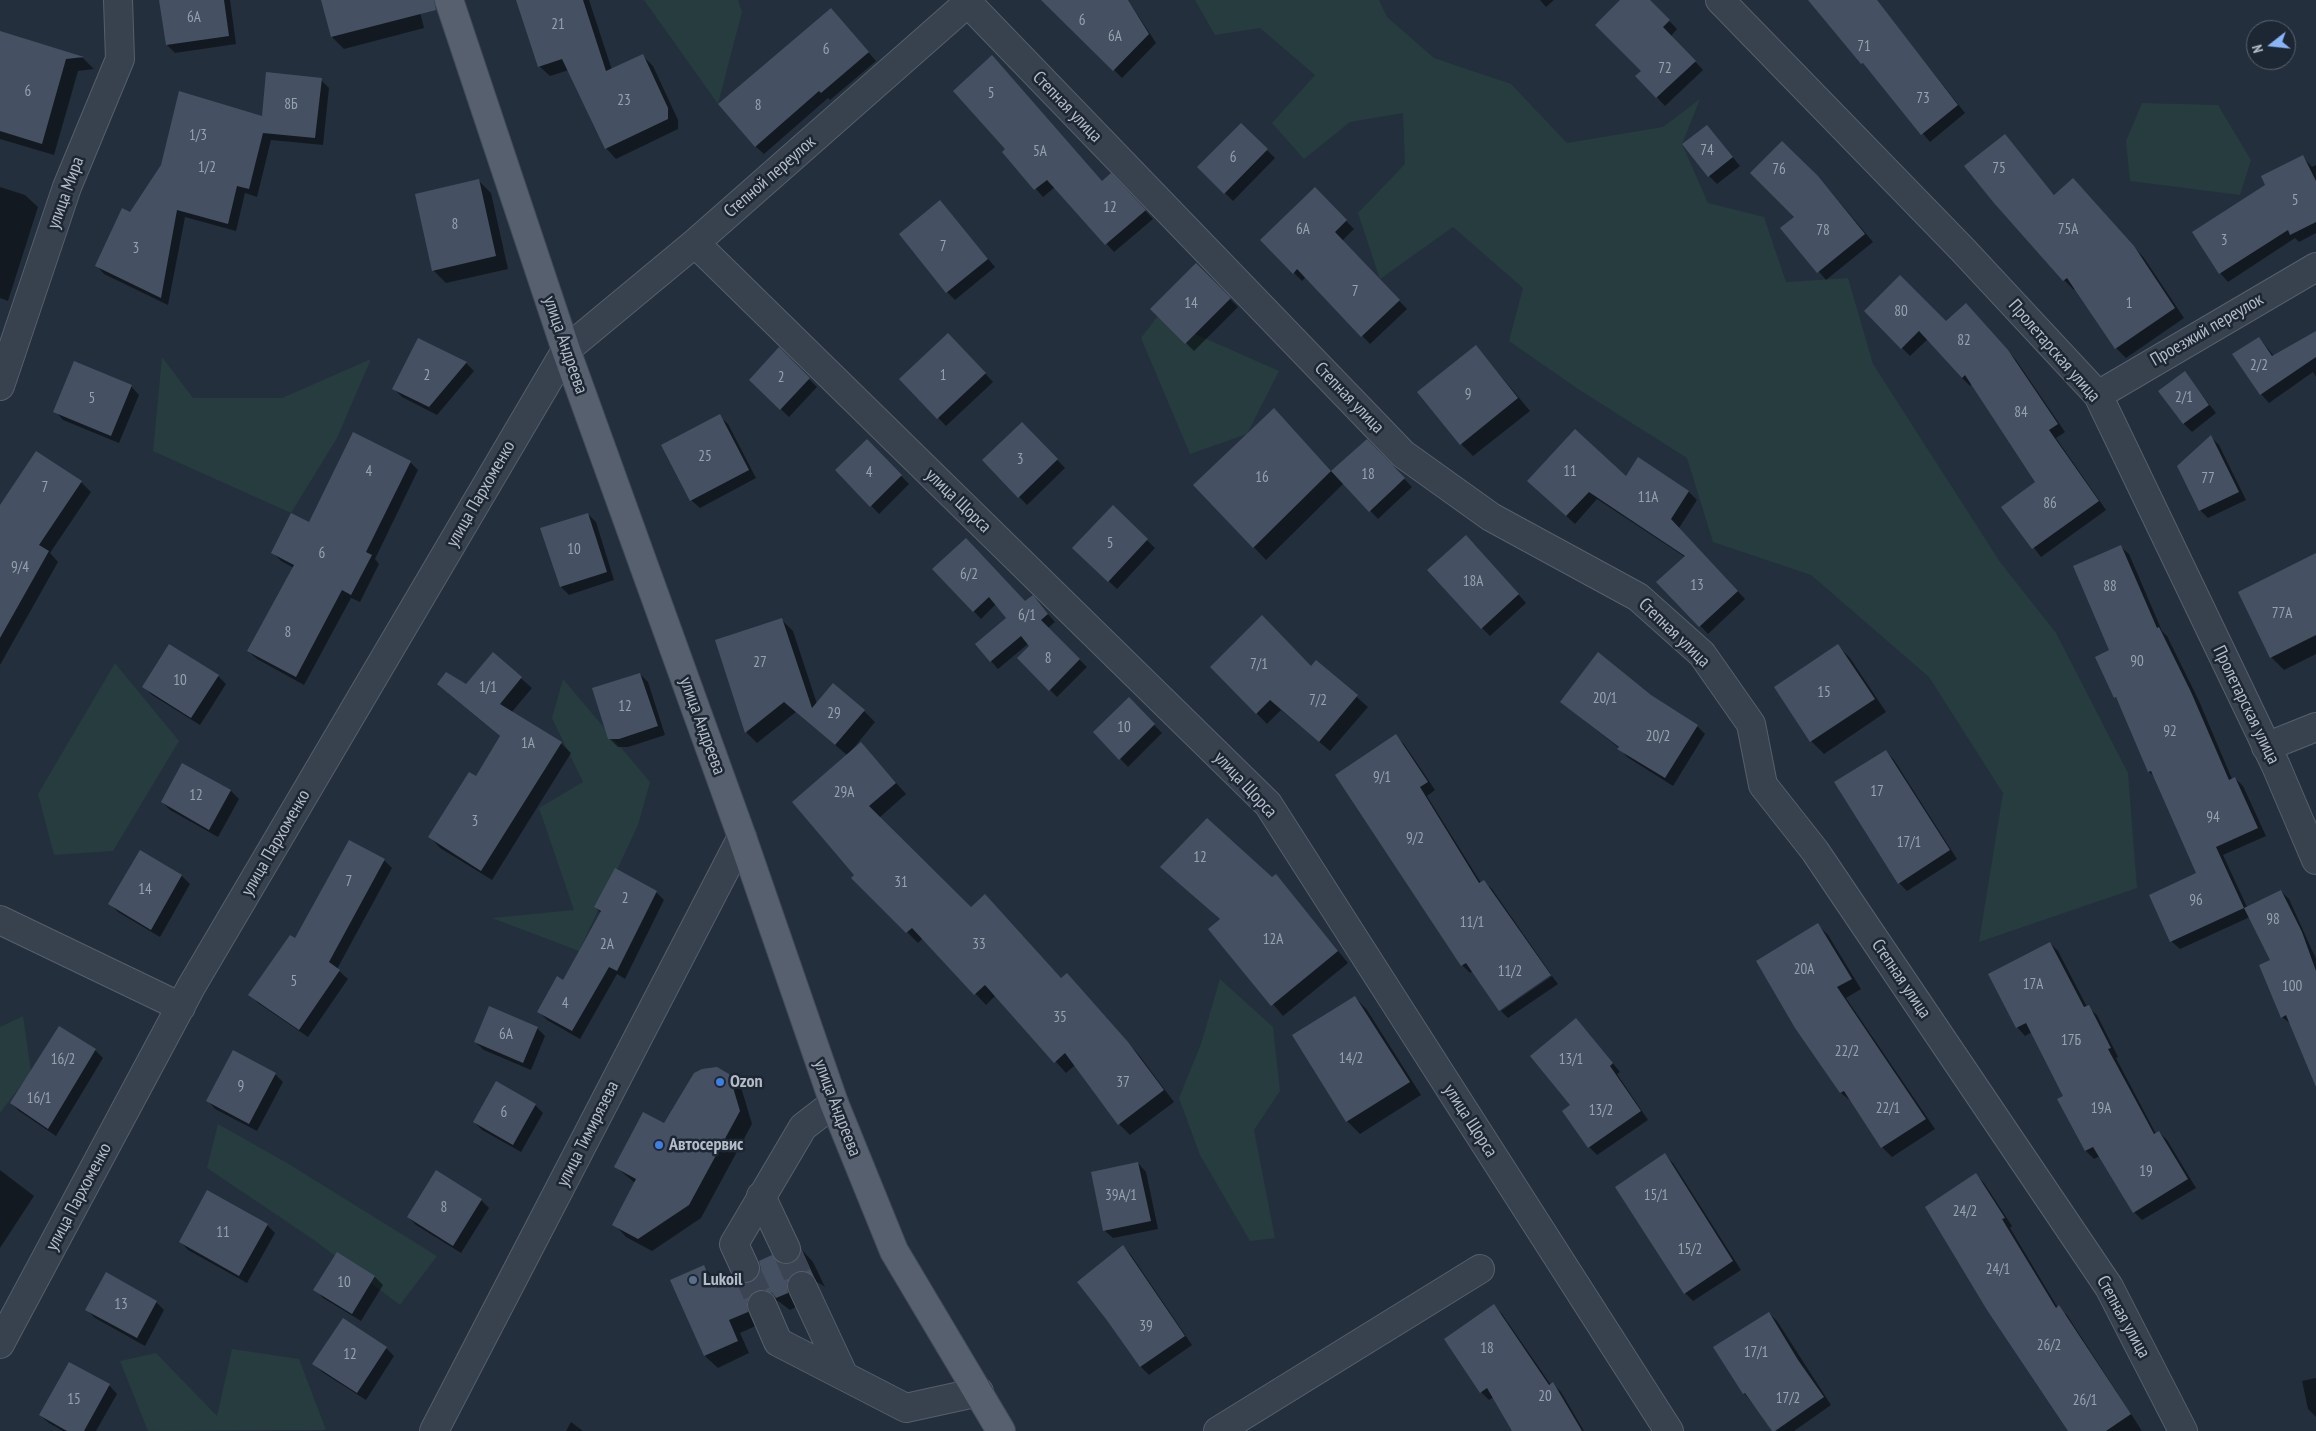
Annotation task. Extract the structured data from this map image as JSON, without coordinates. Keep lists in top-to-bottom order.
{
  "streets": {
    "main road": ["улица Андреева"],
    "street": [
      "Степная улица",
      "Степной переулок",
      "улица Мира",
      "Проезжий переулок",
      "Пролетарская улица",
      "улица Пархоменко",
      "улица Щорса",
      "улица Тимирязева"
    ]
  },
  "crossings": [
    ["Степная улица", "Степной переулок"],
    ["Степной переулок", "улица Андреева"],
    ["Степной переулок", "улица Пархоменко"],
    ["Степной переулок", "улица Щорса"],
    ["Проезжий переулок", "Пролетарская улица"],
    ["улица Андреева", "улица Пархоменко"],
    ["улица Андреева", "улица Тимирязева"]
  ],
  "places": ["Ozon", "Автосервис", "Lukoil"],
  "house_numbers": [
    "6А",
    "6",
    "21",
    "6А",
    "71",
    "6",
    "72",
    "6",
    "5",
    "73",
    "23",
    "8Б",
    "8",
    "1/3",
    "74",
    "5А",
    "6",
    "1/2",
    "75",
    "76",
    "5",
    "12",
    "8",
    "6А",
    "75А",
    "78",
    "3",
    "7",
    "3",
    "7",
    "14",
    "1",
    "80",
    "82",
    "2/2",
    "2",
    "1",
    "2",
    "9",
    "2/1",
    "5",
    "84",
    "25",
    "3",
    "4",
    "11",
    "4",
    "18",
    "16",
    "77",
    "7",
    "11А",
    "86",
    "5",
    "10",
    "6",
    "9/4",
    "6/2",
    "18А",
    "13",
    "88",
    "77А",
    "6/1",
    "8",
    "8",
    "90",
    "27",
    "7/1",
    "10",
    "1/1",
    "15",
    "20/1",
    "7/2",
    "12",
    "29",
    "10",
    "92",
    "20/2",
    "1А",
    "9/1",
    "17",
    "29А",
    "12",
    "94",
    "3",
    "9/2",
    "17/1",
    "12",
    "7",
    "31",
    "14",
    "2",
    "96",
    "98",
    "11/1",
    "12А",
    "2А",
    "33",
    "20А",
    "11/2",
    "5",
    "17А",
    "100",
    "4",
    "35",
    "6А",
    "17Б",
    "22/2",
    "14/2",
    "16/2",
    "13/1",
    "37",
    "9",
    "16/1",
    "22/1",
    "19А",
    "13/2",
    "6",
    "19",
    "39А/1",
    "15/1",
    "8",
    "24/2",
    "11",
    "15/2",
    "24/1",
    "10",
    "13",
    "39",
    "26/2",
    "18",
    "17/1",
    "12",
    "20",
    "17/2",
    "15",
    "26/1"
  ],
  "north": "left"
}
